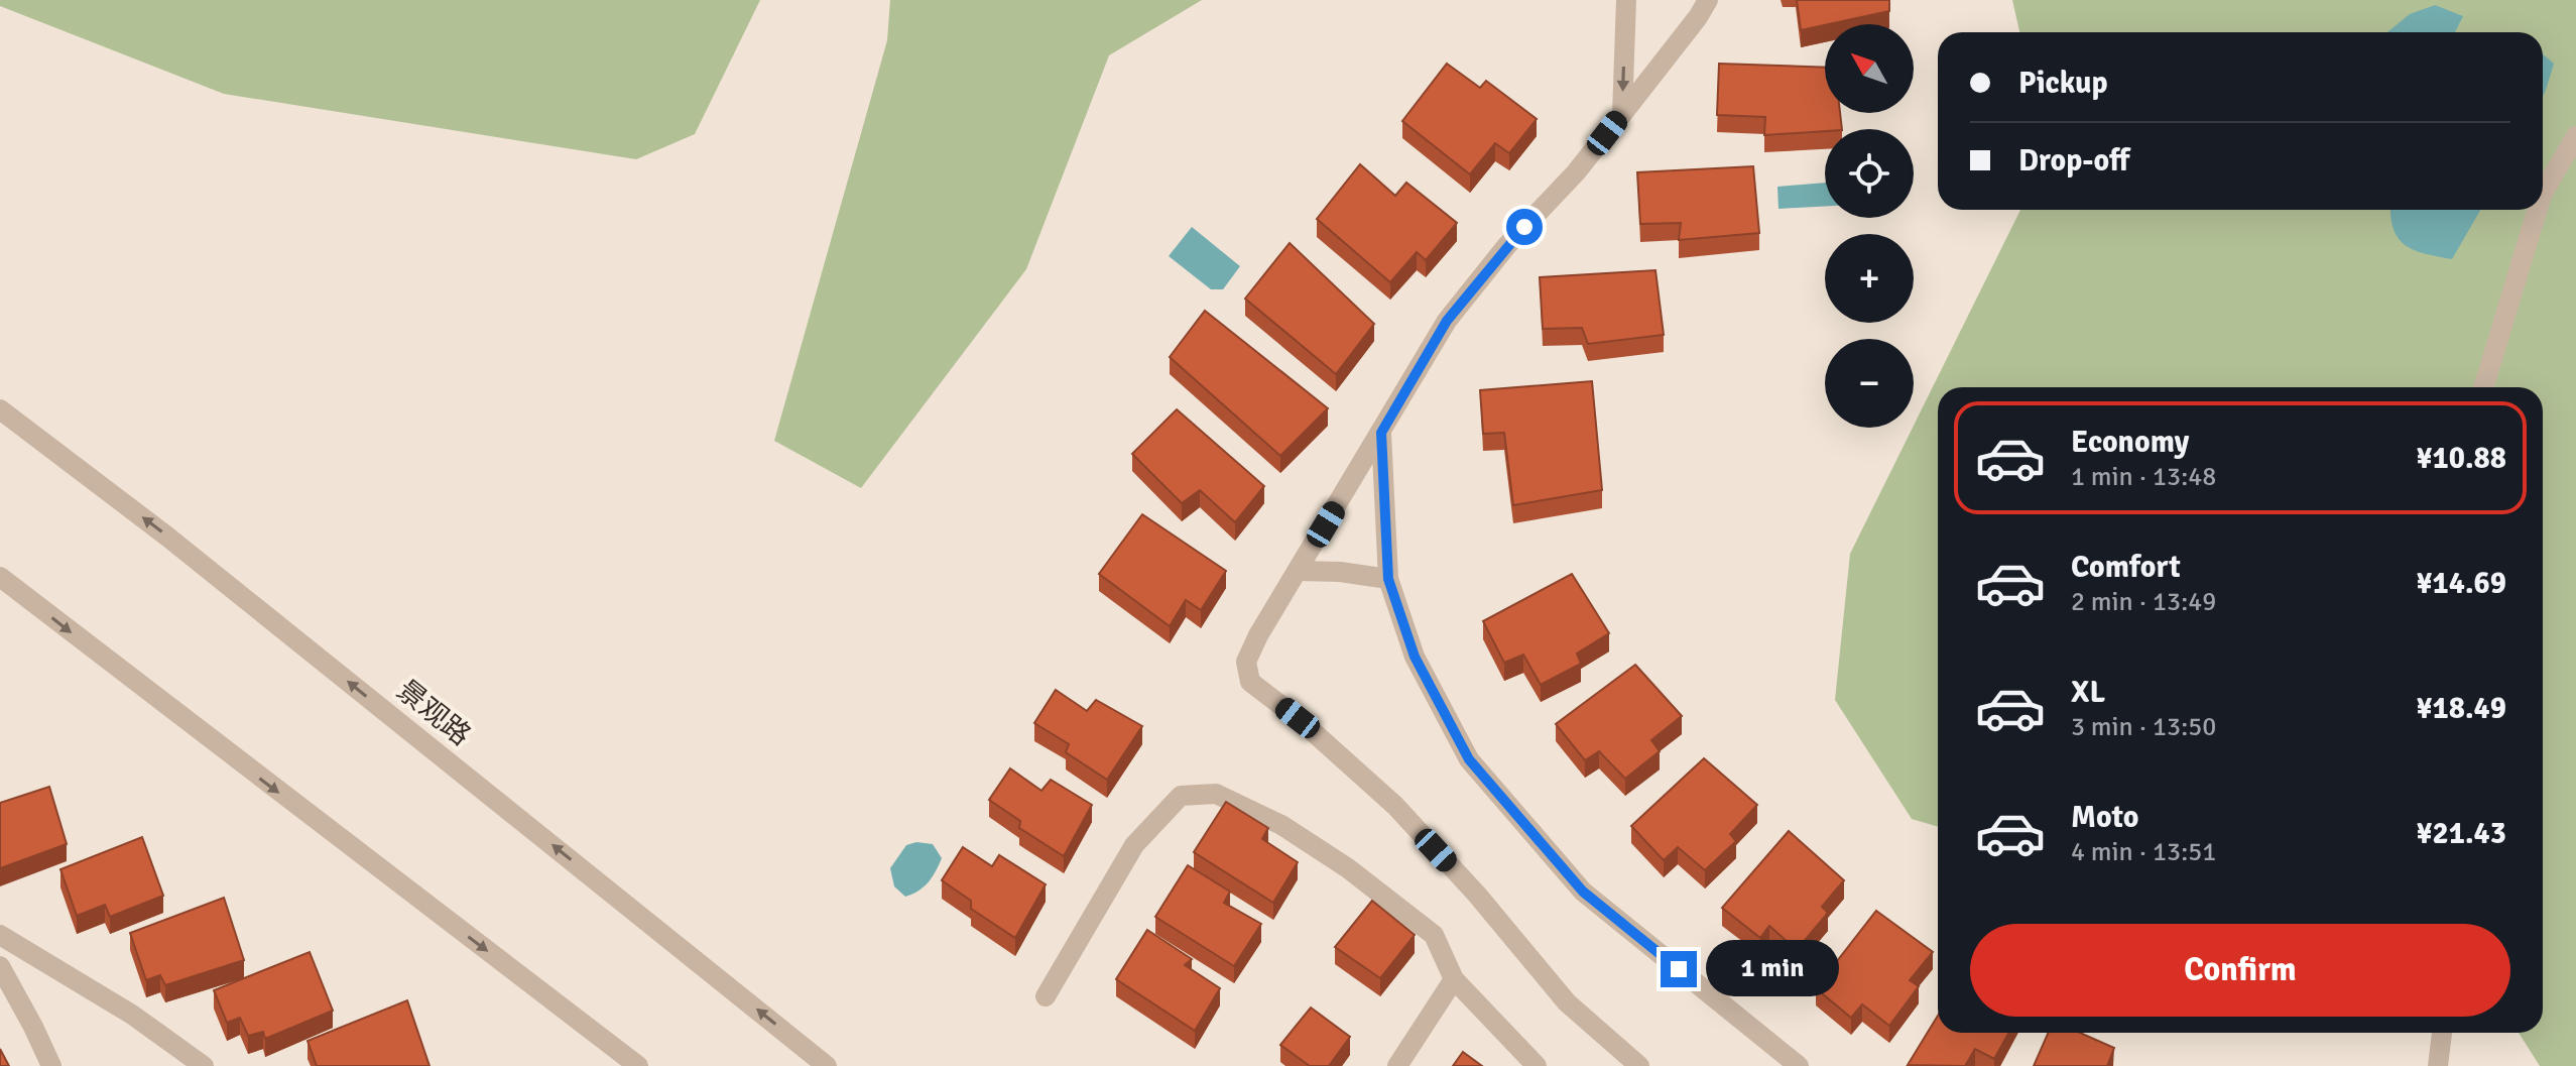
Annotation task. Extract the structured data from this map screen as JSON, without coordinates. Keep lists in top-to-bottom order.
{
  "streets": {
    "street": ["景观路"]
  },
  "north": "top left",
  "page": {
    "map_buttons": ["+", "−"],
    "banner": ["Pickup", "Drop-off"],
    "list": [
      {
        "name": "Economy",
        "note": "1 min · 13:48",
        "value": "¥10.88"
      },
      {
        "name": "Comfort",
        "note": "2 min · 13:49",
        "value": "¥14.69"
      },
      {
        "name": "XL",
        "note": "3 min · 13:50",
        "value": "¥18.49"
      },
      {
        "name": "Moto",
        "note": "4 min · 13:51",
        "value": "¥21.43"
      }
    ],
    "buttons": "Confirm",
    "bubble": "1 min"
  }
}
